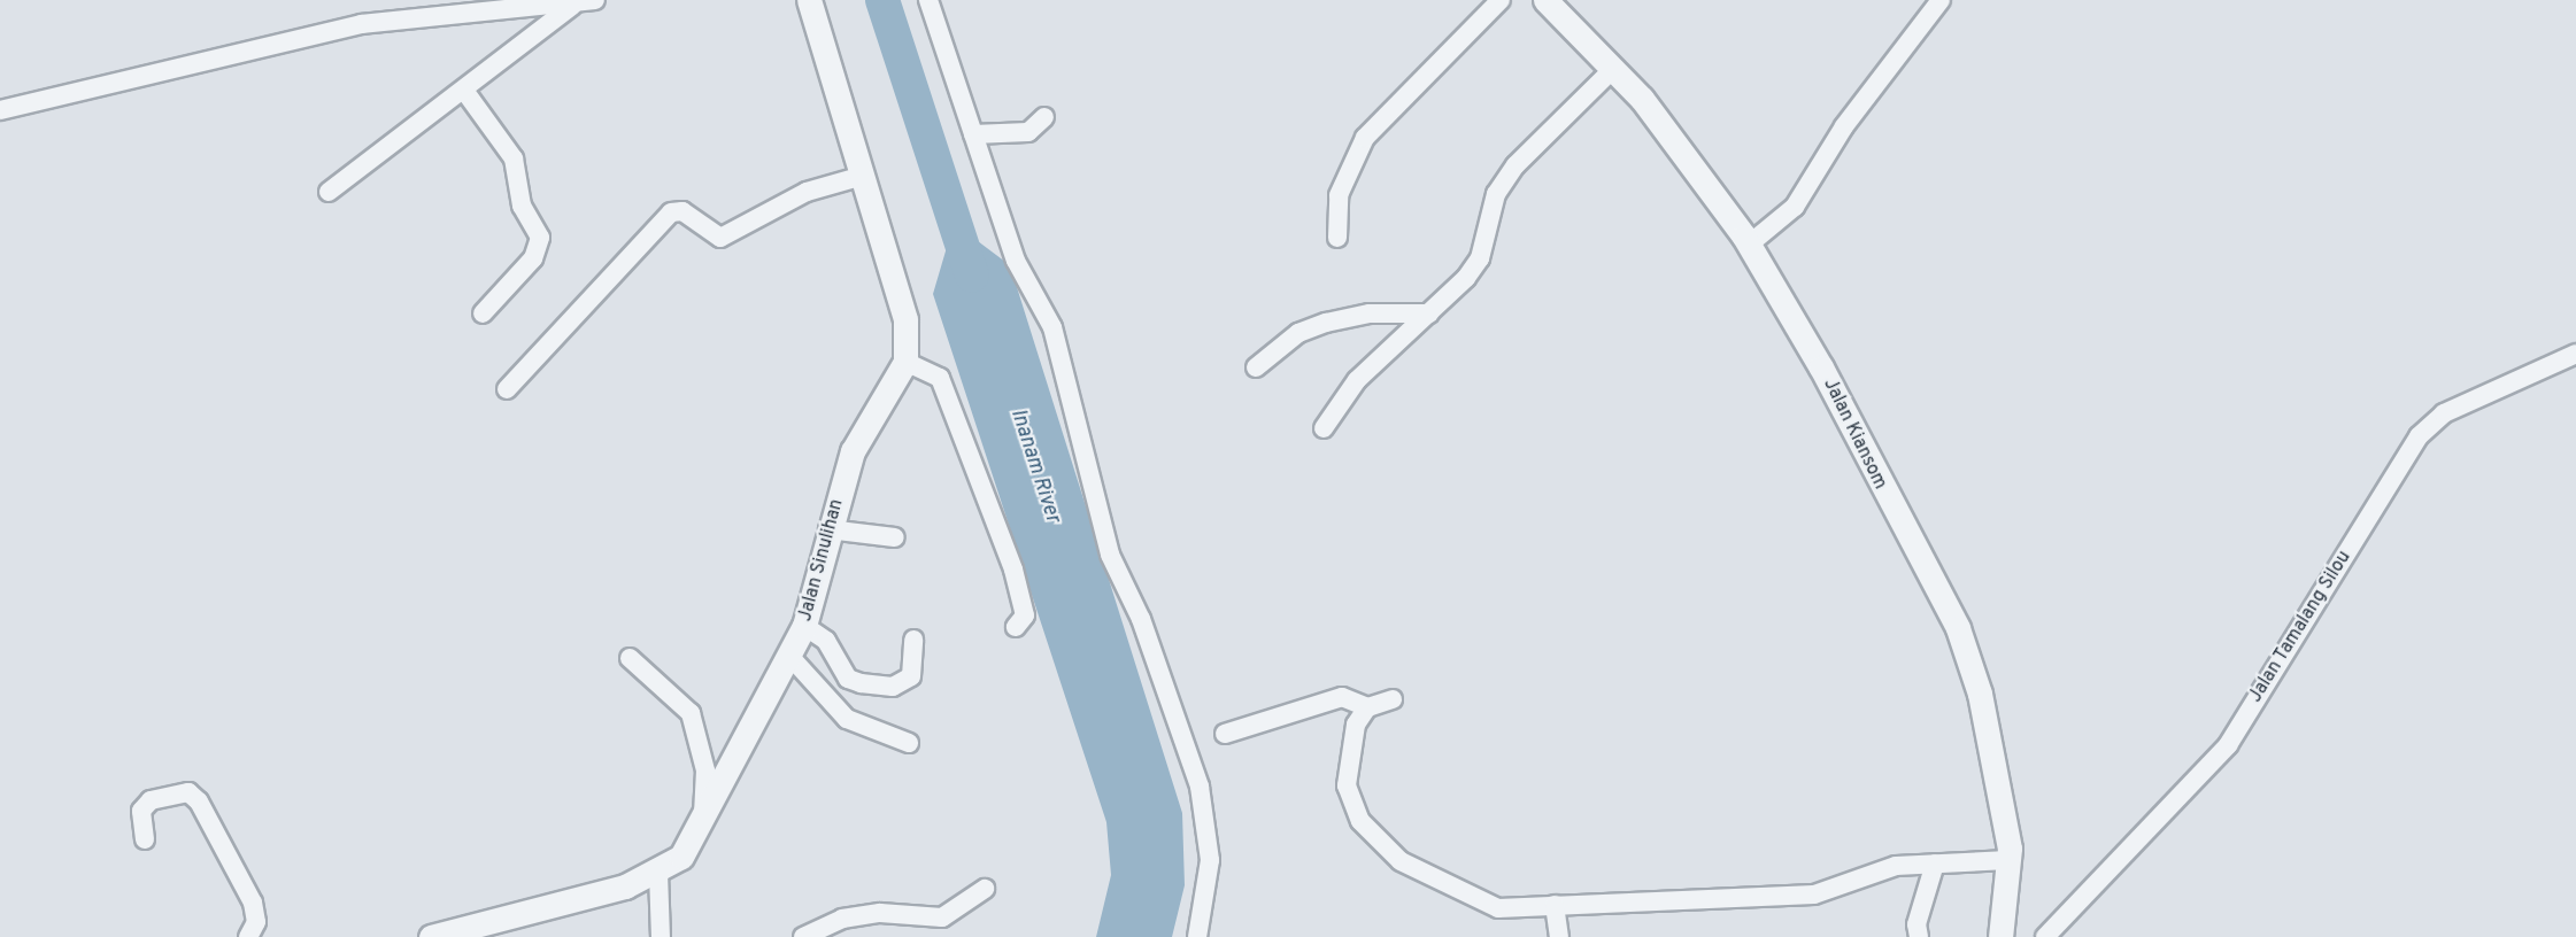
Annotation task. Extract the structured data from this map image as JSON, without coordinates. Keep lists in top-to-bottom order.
{
  "streets": {
    "street": ["Jalan Kiansom", "Jalan Sinulihan", "Jalan Tamalang Silou"]
  },
  "water": ["Inanam River"]
}
